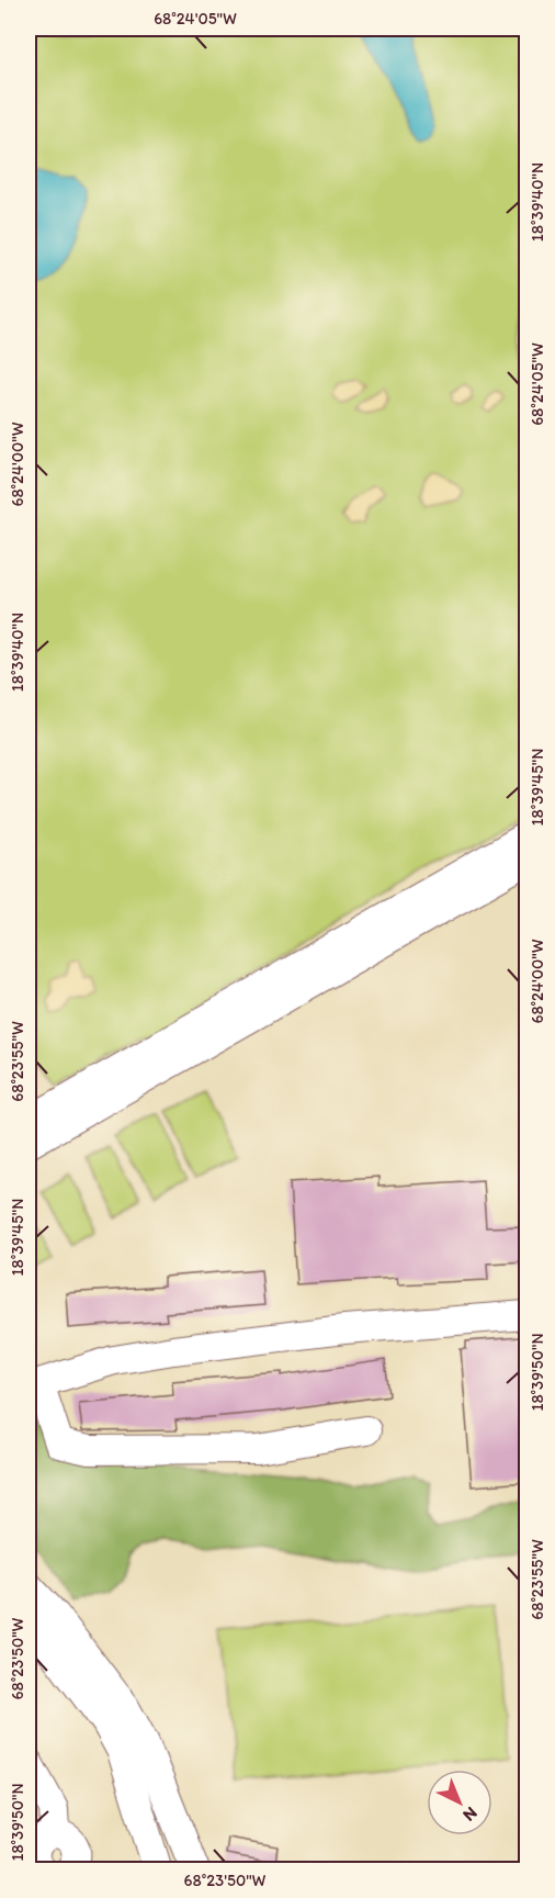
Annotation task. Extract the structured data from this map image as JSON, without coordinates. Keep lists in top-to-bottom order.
{
  "north": "bottom right",
  "coordinates": [
    "68°24'05\"W",
    "18°39'40\"N",
    "68°24'00\"W",
    "18°39'45\"N",
    "68°23'55\"W",
    "18°39'50\"N",
    "68°23'50\"W"
  ]
}
